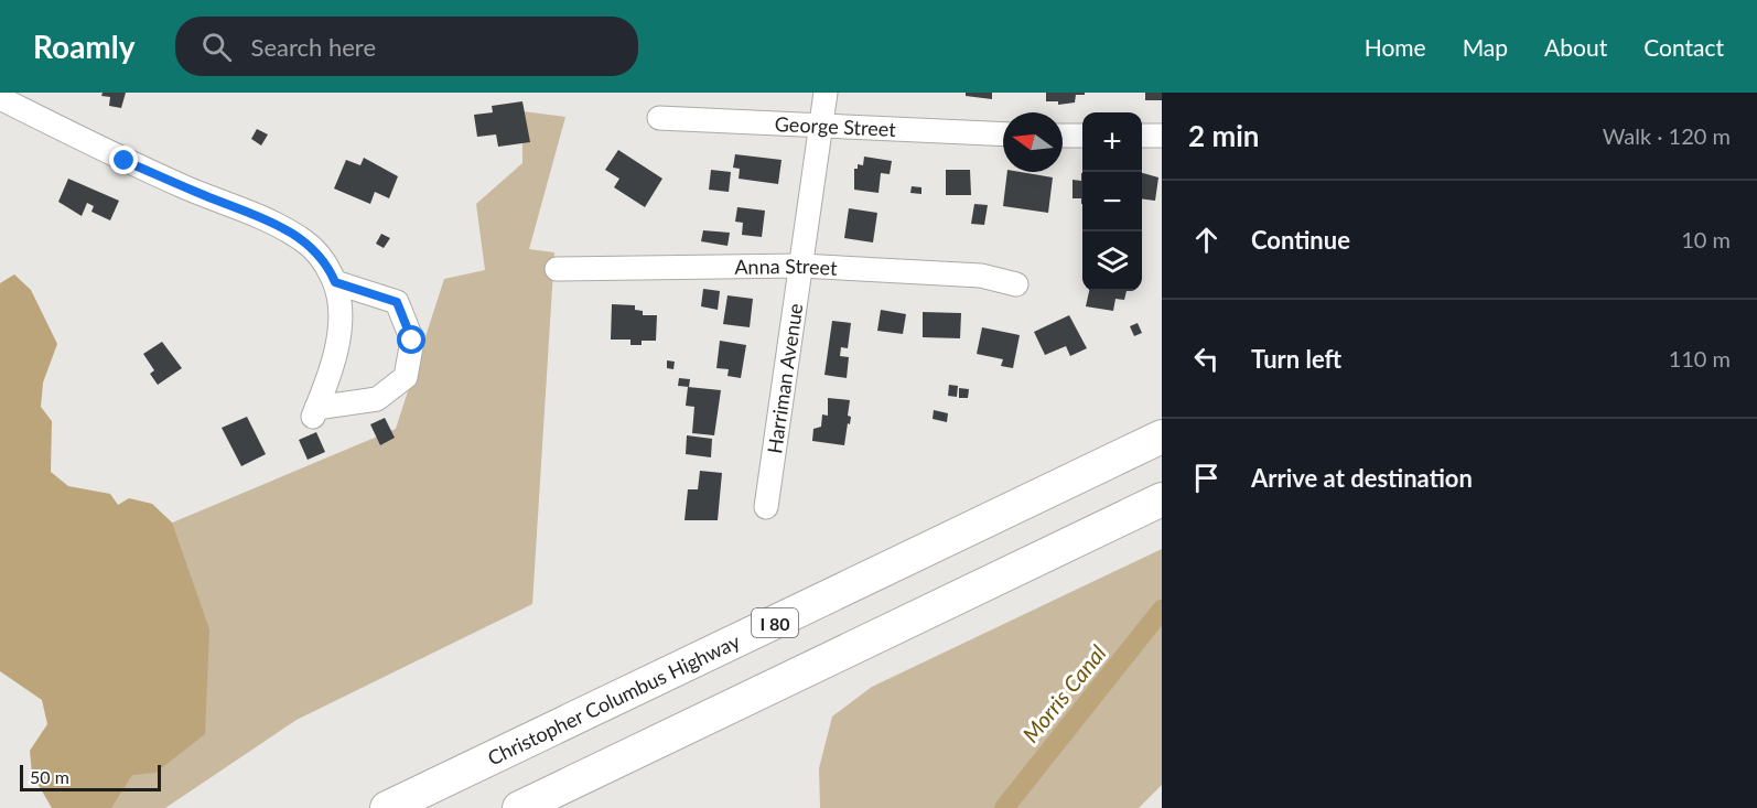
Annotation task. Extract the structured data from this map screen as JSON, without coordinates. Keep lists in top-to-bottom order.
{
  "streets": {
    "highway": ["I 80", "Christopher Columbus Highway"],
    "street": ["George Street", "Anna Street", "Harriman Avenue"]
  },
  "crossings": [
    ["George Street", "Harriman Avenue"],
    ["Anna Street", "Harriman Avenue"]
  ],
  "water": ["Morris Canal"],
  "scale_bar": "50 m",
  "north": "left",
  "page": {
    "header": "Roamly",
    "search": "Search here",
    "nav": [
      "Home",
      "Map",
      "About",
      "Contact"
    ],
    "heading": ["2 min", "Walk · 120 m"],
    "map_buttons": ["+", "−"],
    "list": [
      ["Continue", "10 m"],
      ["Turn left", "110 m"],
      "Arrive at destination"
    ],
    "scale": "50 m"
  }
}
